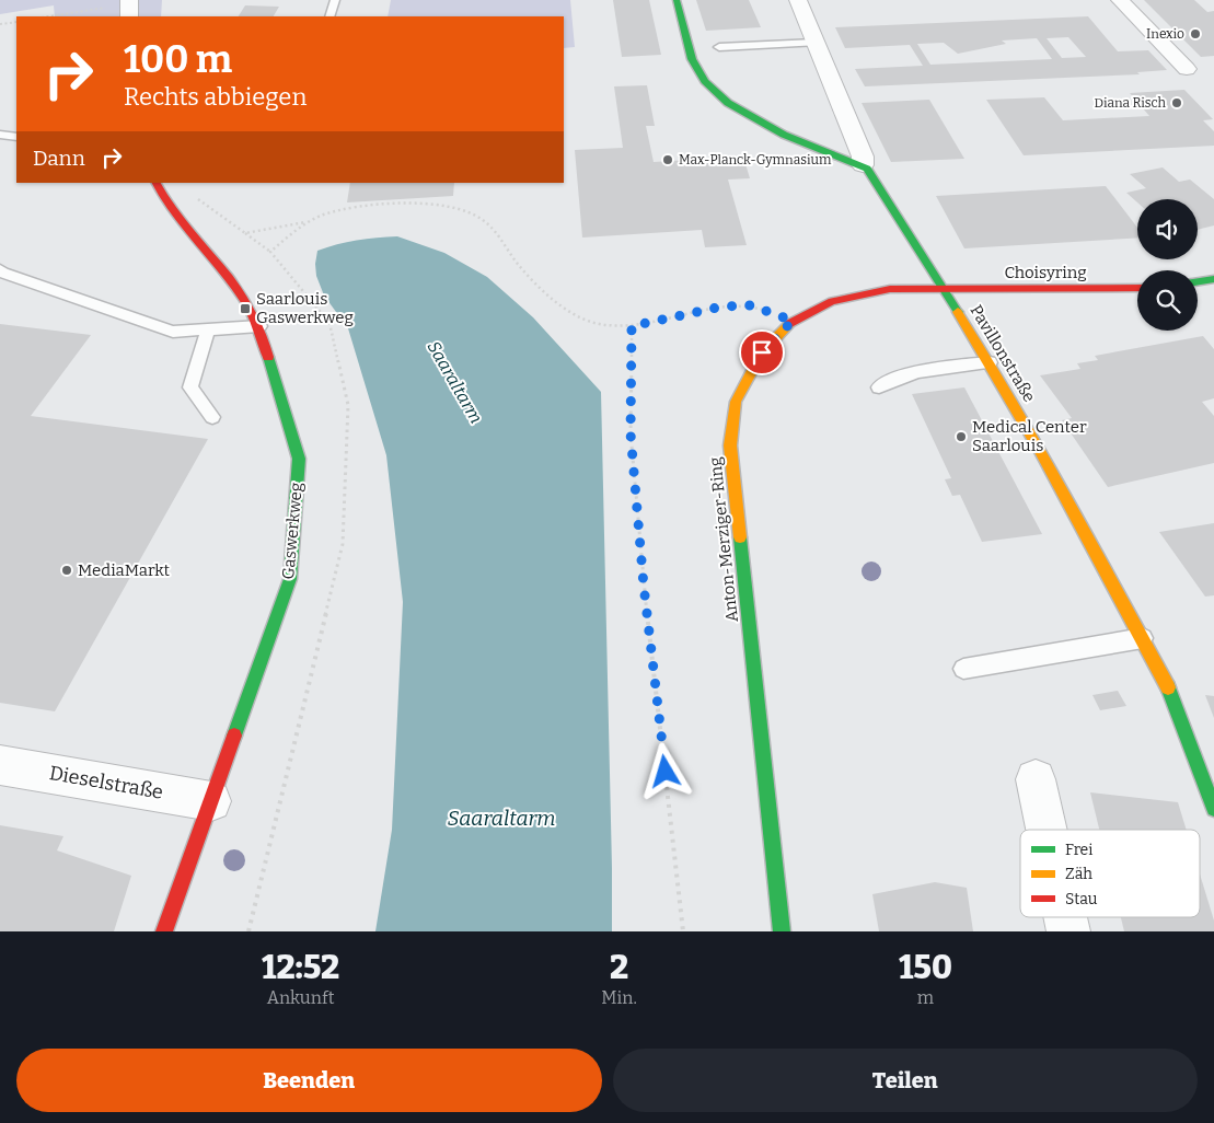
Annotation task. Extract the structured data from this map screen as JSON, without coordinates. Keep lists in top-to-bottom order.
{
  "streets": {
    "street": [
      "Choisyring",
      "Pavillonstraße",
      "Gaswerkweg",
      "Anton-Merziger-Ring",
      "Dieselstraße"
    ]
  },
  "crossings": [
    ["Choisyring", "Pavillonstraße"],
    ["Choisyring", "Anton-Merziger-Ring"],
    ["Pavillonstraße", "Anton-Merziger-Ring"],
    ["Gaswerkweg", "Dieselstraße"]
  ],
  "water": ["Saaraltarm"],
  "places": {
    "other": [
      "Inexio",
      "Diana Risch",
      "Max-Planck-Gymnasium",
      "Medical Center Saarlouis",
      "MediaMarkt"
    ],
    "transit": ["Saarlouis Gaswerkweg"]
  },
  "legend": ["Frei", "Zäh", "Stau"],
  "page": {
    "turn": ["100 m", "Rechts abbiegen"],
    "then": "Dann",
    "eta": [
      "12:52",
      "Ankunft",
      "2",
      "Min.",
      "150",
      "m"
    ],
    "buttons": ["Beenden", "Teilen"]
  }
}
